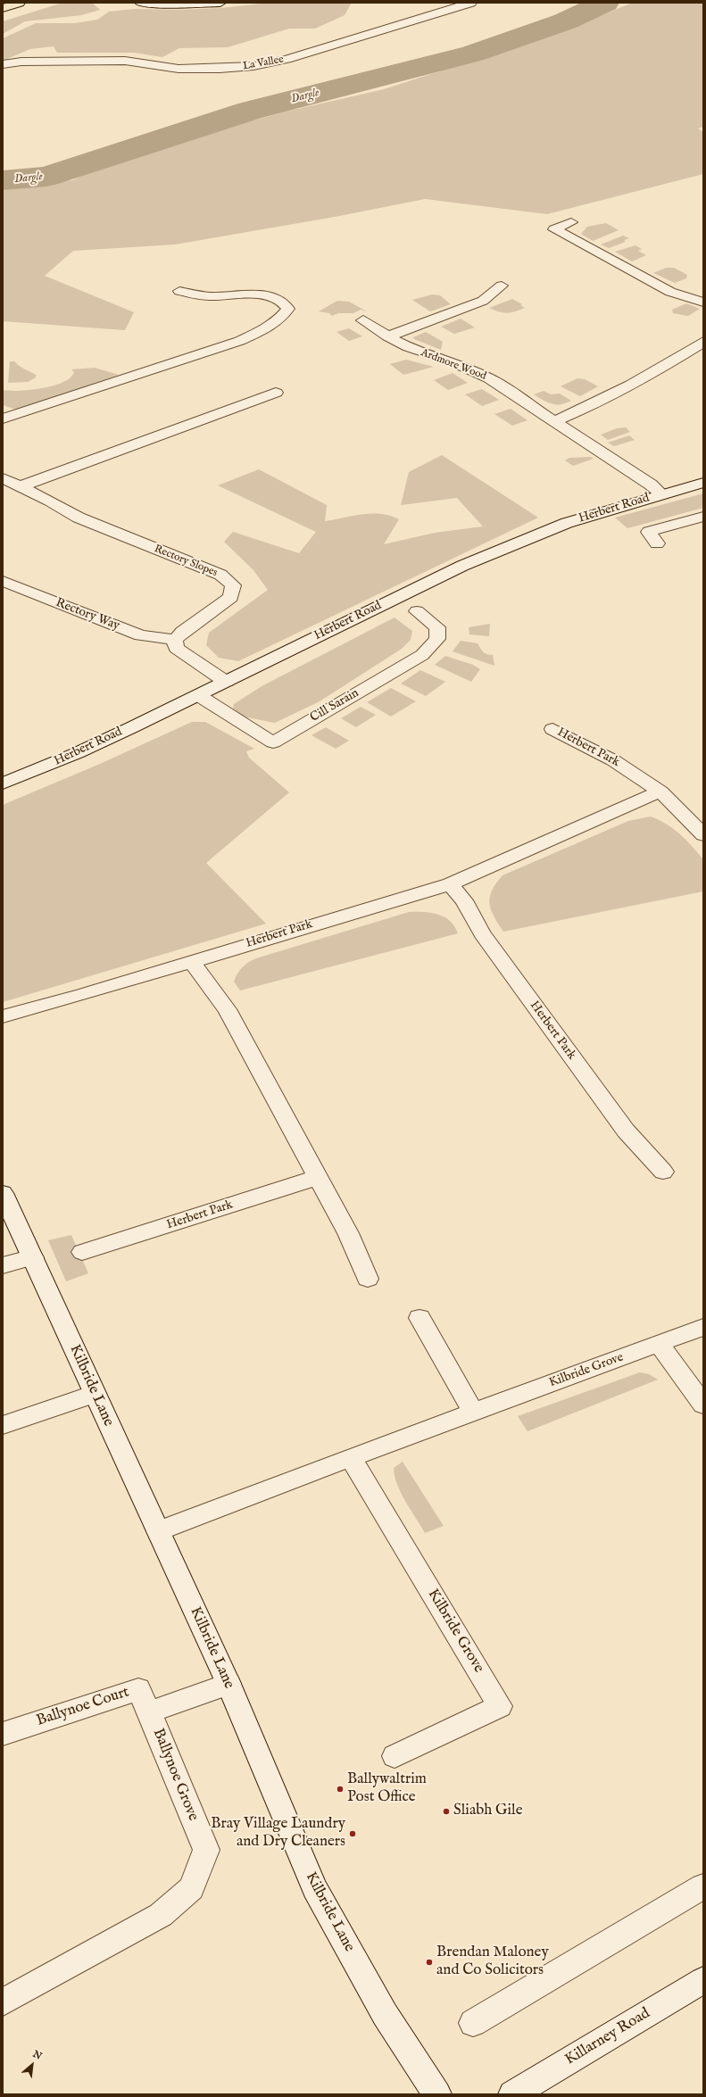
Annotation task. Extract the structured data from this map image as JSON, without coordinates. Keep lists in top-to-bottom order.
{
  "streets": {
    "street": [
      "La Vallee",
      "Ardmore Wood",
      "Herbert Road",
      "Rectory Slopes",
      "Rectory Way",
      "Cill Sarain",
      "Herbert Park",
      "Kilbride Grove",
      "Kilbride Lane",
      "Ballynoe Court",
      "Ballynoe Grove",
      "Killarney Road"
    ]
  },
  "crossings": [
    ["Ardmore Wood", "Herbert Road"],
    ["Herbert Road", "Cill Sarain"],
    ["Rectory Slopes", "Rectory Way"],
    ["Kilbride Grove", "Kilbride Lane"],
    ["Kilbride Lane", "Ballynoe Grove"],
    ["Ballynoe Court", "Ballynoe Grove"]
  ],
  "water": ["Dargle"],
  "places": [
    "Ballywaltrim Post Office",
    "Sliabh Gile",
    "Bray Village Laundry and Dry Cleaners",
    "Brendan Maloney and Co Solicitors"
  ],
  "north": "top right"
}
